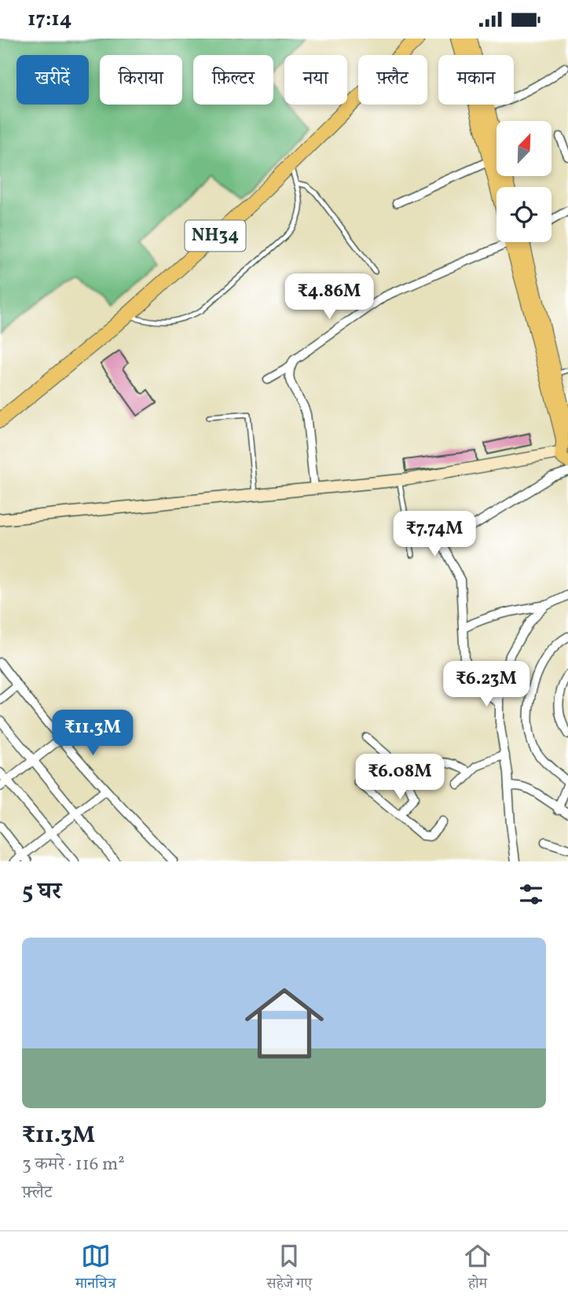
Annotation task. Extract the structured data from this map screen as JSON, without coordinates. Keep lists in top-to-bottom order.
{
  "streets": {
    "highway": ["NH34"]
  },
  "north": "top right",
  "page": {
    "status": "17:14",
    "chip": [
      "खरीदें",
      "किराया",
      "फ़िल्टर",
      "नया",
      "फ़्लैट",
      "मकान"
    ],
    "price": [
      "₹4.86M",
      "₹7.74M",
      "₹6.23M",
      "₹11.3M",
      "₹6.08M"
    ],
    "heading": "5 घर",
    "list": [
      {
        "name": "₹11.3M",
        "note": "3 कमरे · 116 m² · फ़्लैट"
      }
    ],
    "tabs": ["मानचित्र", "सहेजे गए", "होम"]
  }
}
